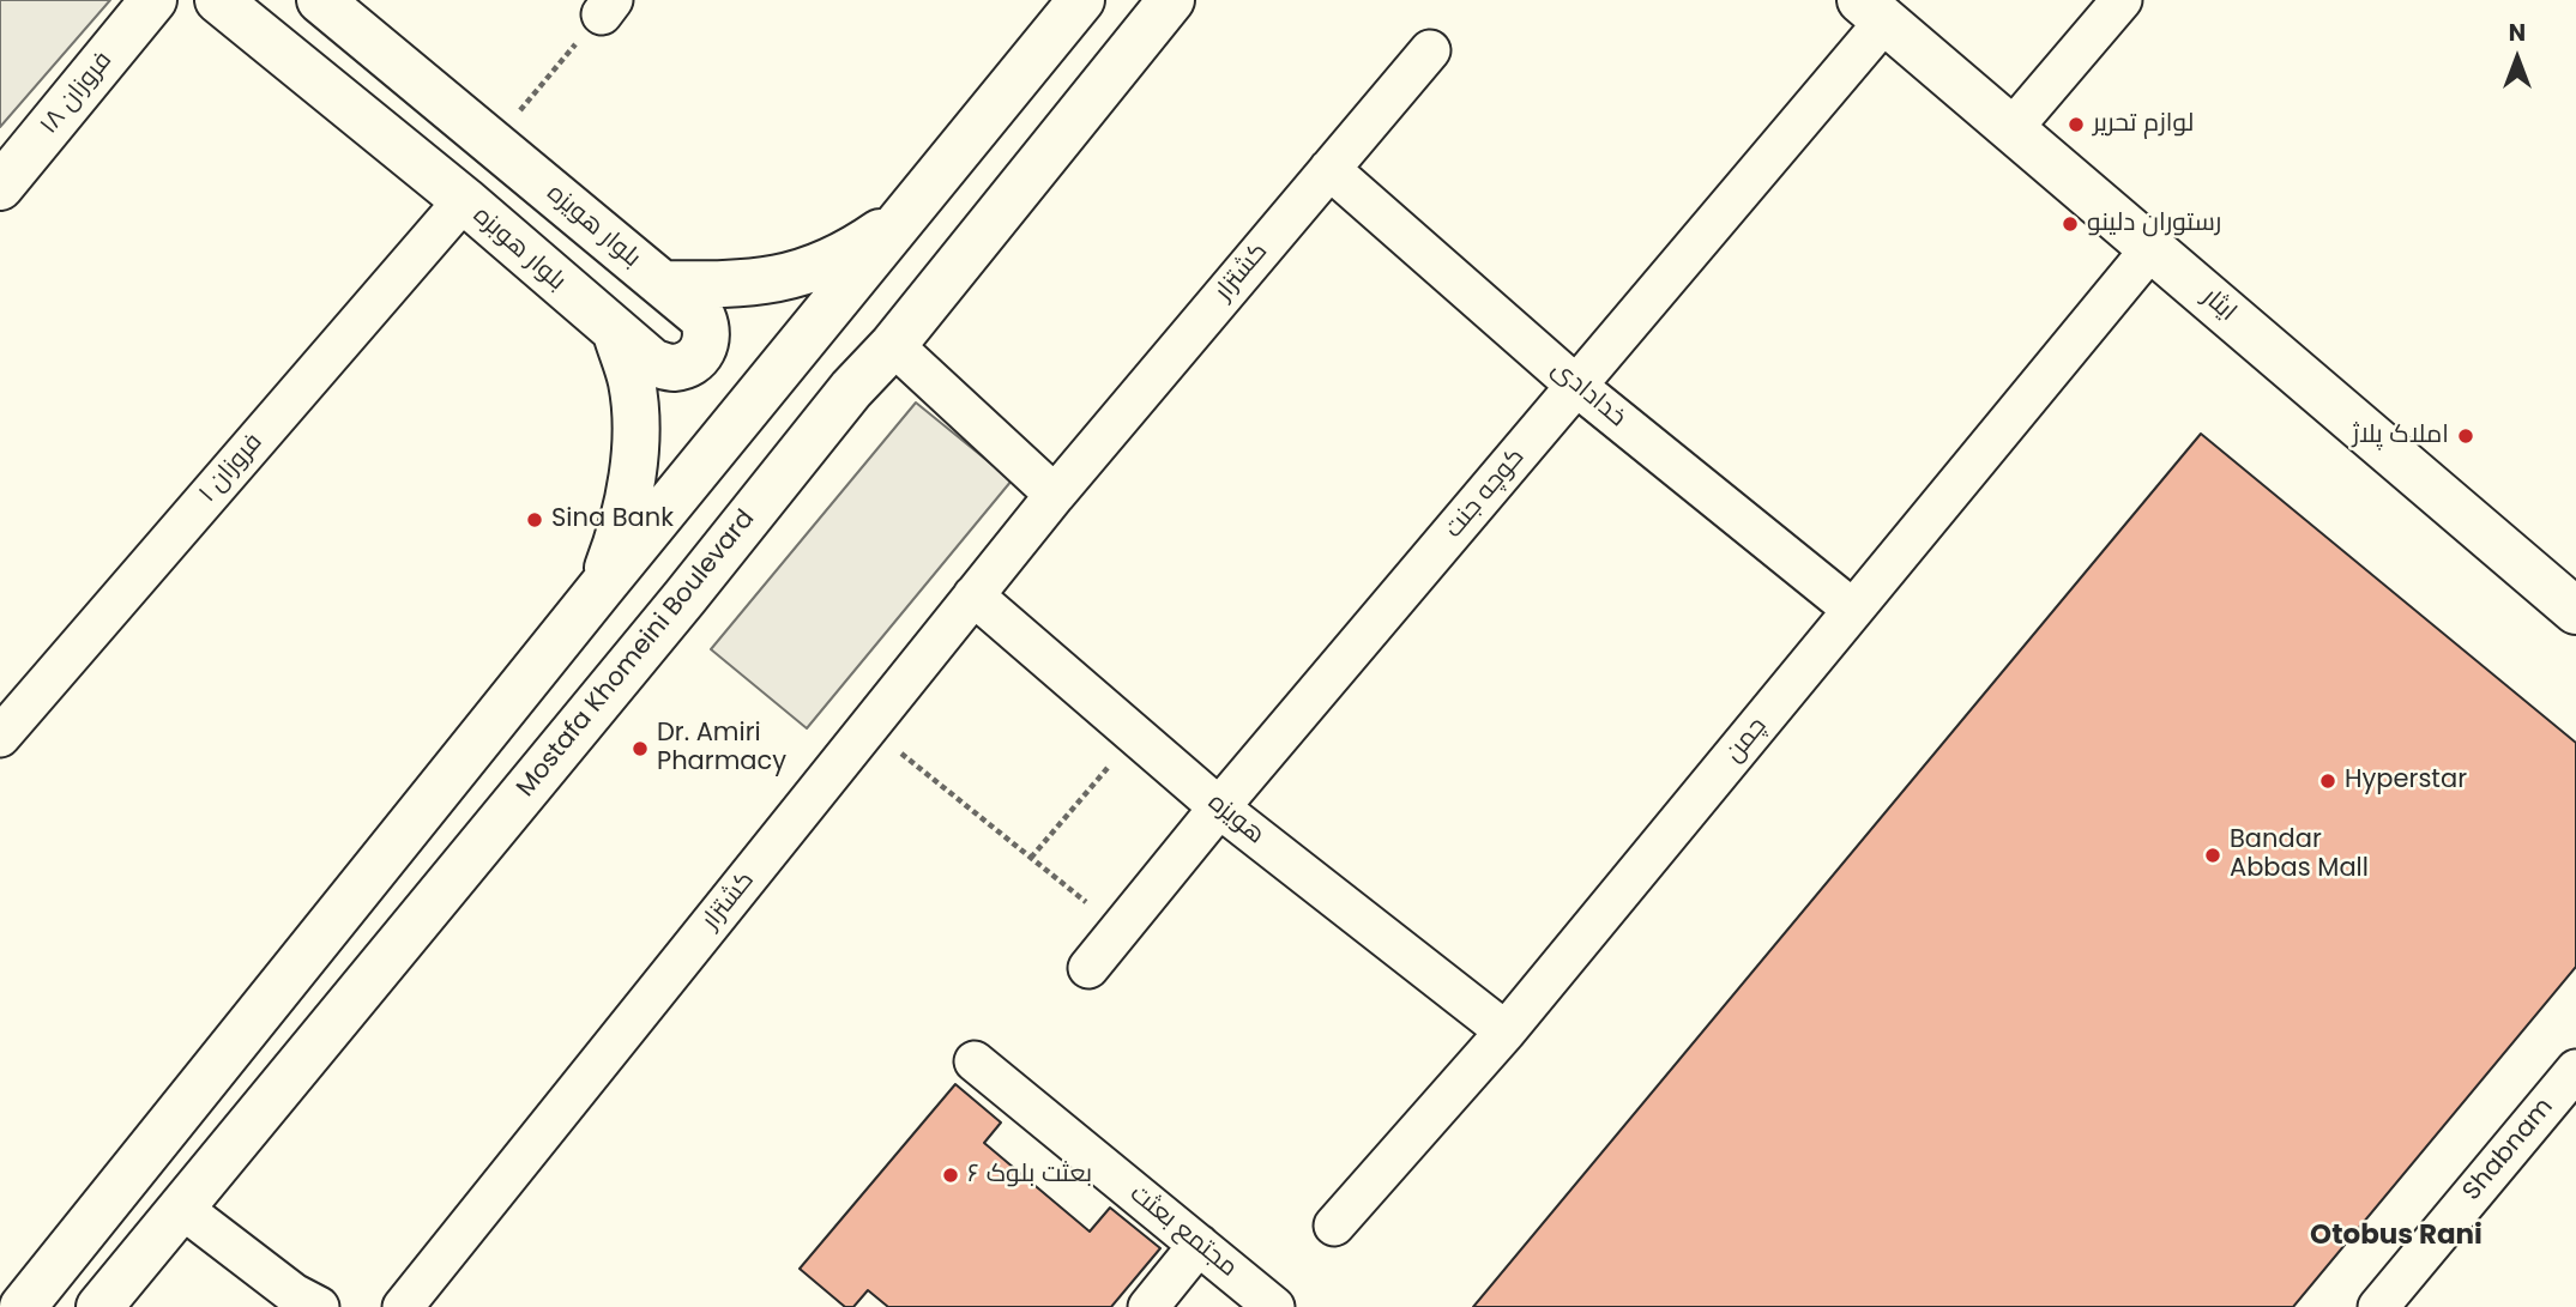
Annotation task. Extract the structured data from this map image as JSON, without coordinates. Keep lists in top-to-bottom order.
{
  "streets": {
    "main road": [
      "فروزان ۱۸",
      "بلوار هویزه",
      "بلوار هوبزه",
      "ایثار",
      "Mostafa Khomeini Boulevard"
    ],
    "street": [
      "کشتزار",
      "خدادادی",
      "فروزان ۱",
      "کوچه جنت",
      "چمن",
      "هویزه",
      "Shabnam",
      "مجتمع بعثت"
    ]
  },
  "crossings": [
    ["بلوار هویزه", "بلوار هوبزه"],
    ["بلوار هوبزه", "فروزان ۱"],
    ["کشتزار", "خدادادی"],
    ["کشتزار", "هویزه"],
    ["ایثار", "کوچه جنت"],
    ["ایثار", "چمن"],
    ["خدادادی", "کوچه جنت"],
    ["خدادادی", "چمن"],
    ["کوچه جنت", "هویزه"],
    ["چمن", "هویزه"]
  ],
  "districts": ["Otobus Rani"],
  "places": [
    "لوازم تحریر",
    "رستوران دلینو",
    "املاک پلاژ",
    "Sina Bank",
    "Dr. Amiri Pharmacy",
    "Hyperstar",
    "Bandar Abbas Mall",
    "بعثت بلوک ۶"
  ],
  "north": "top"
}
